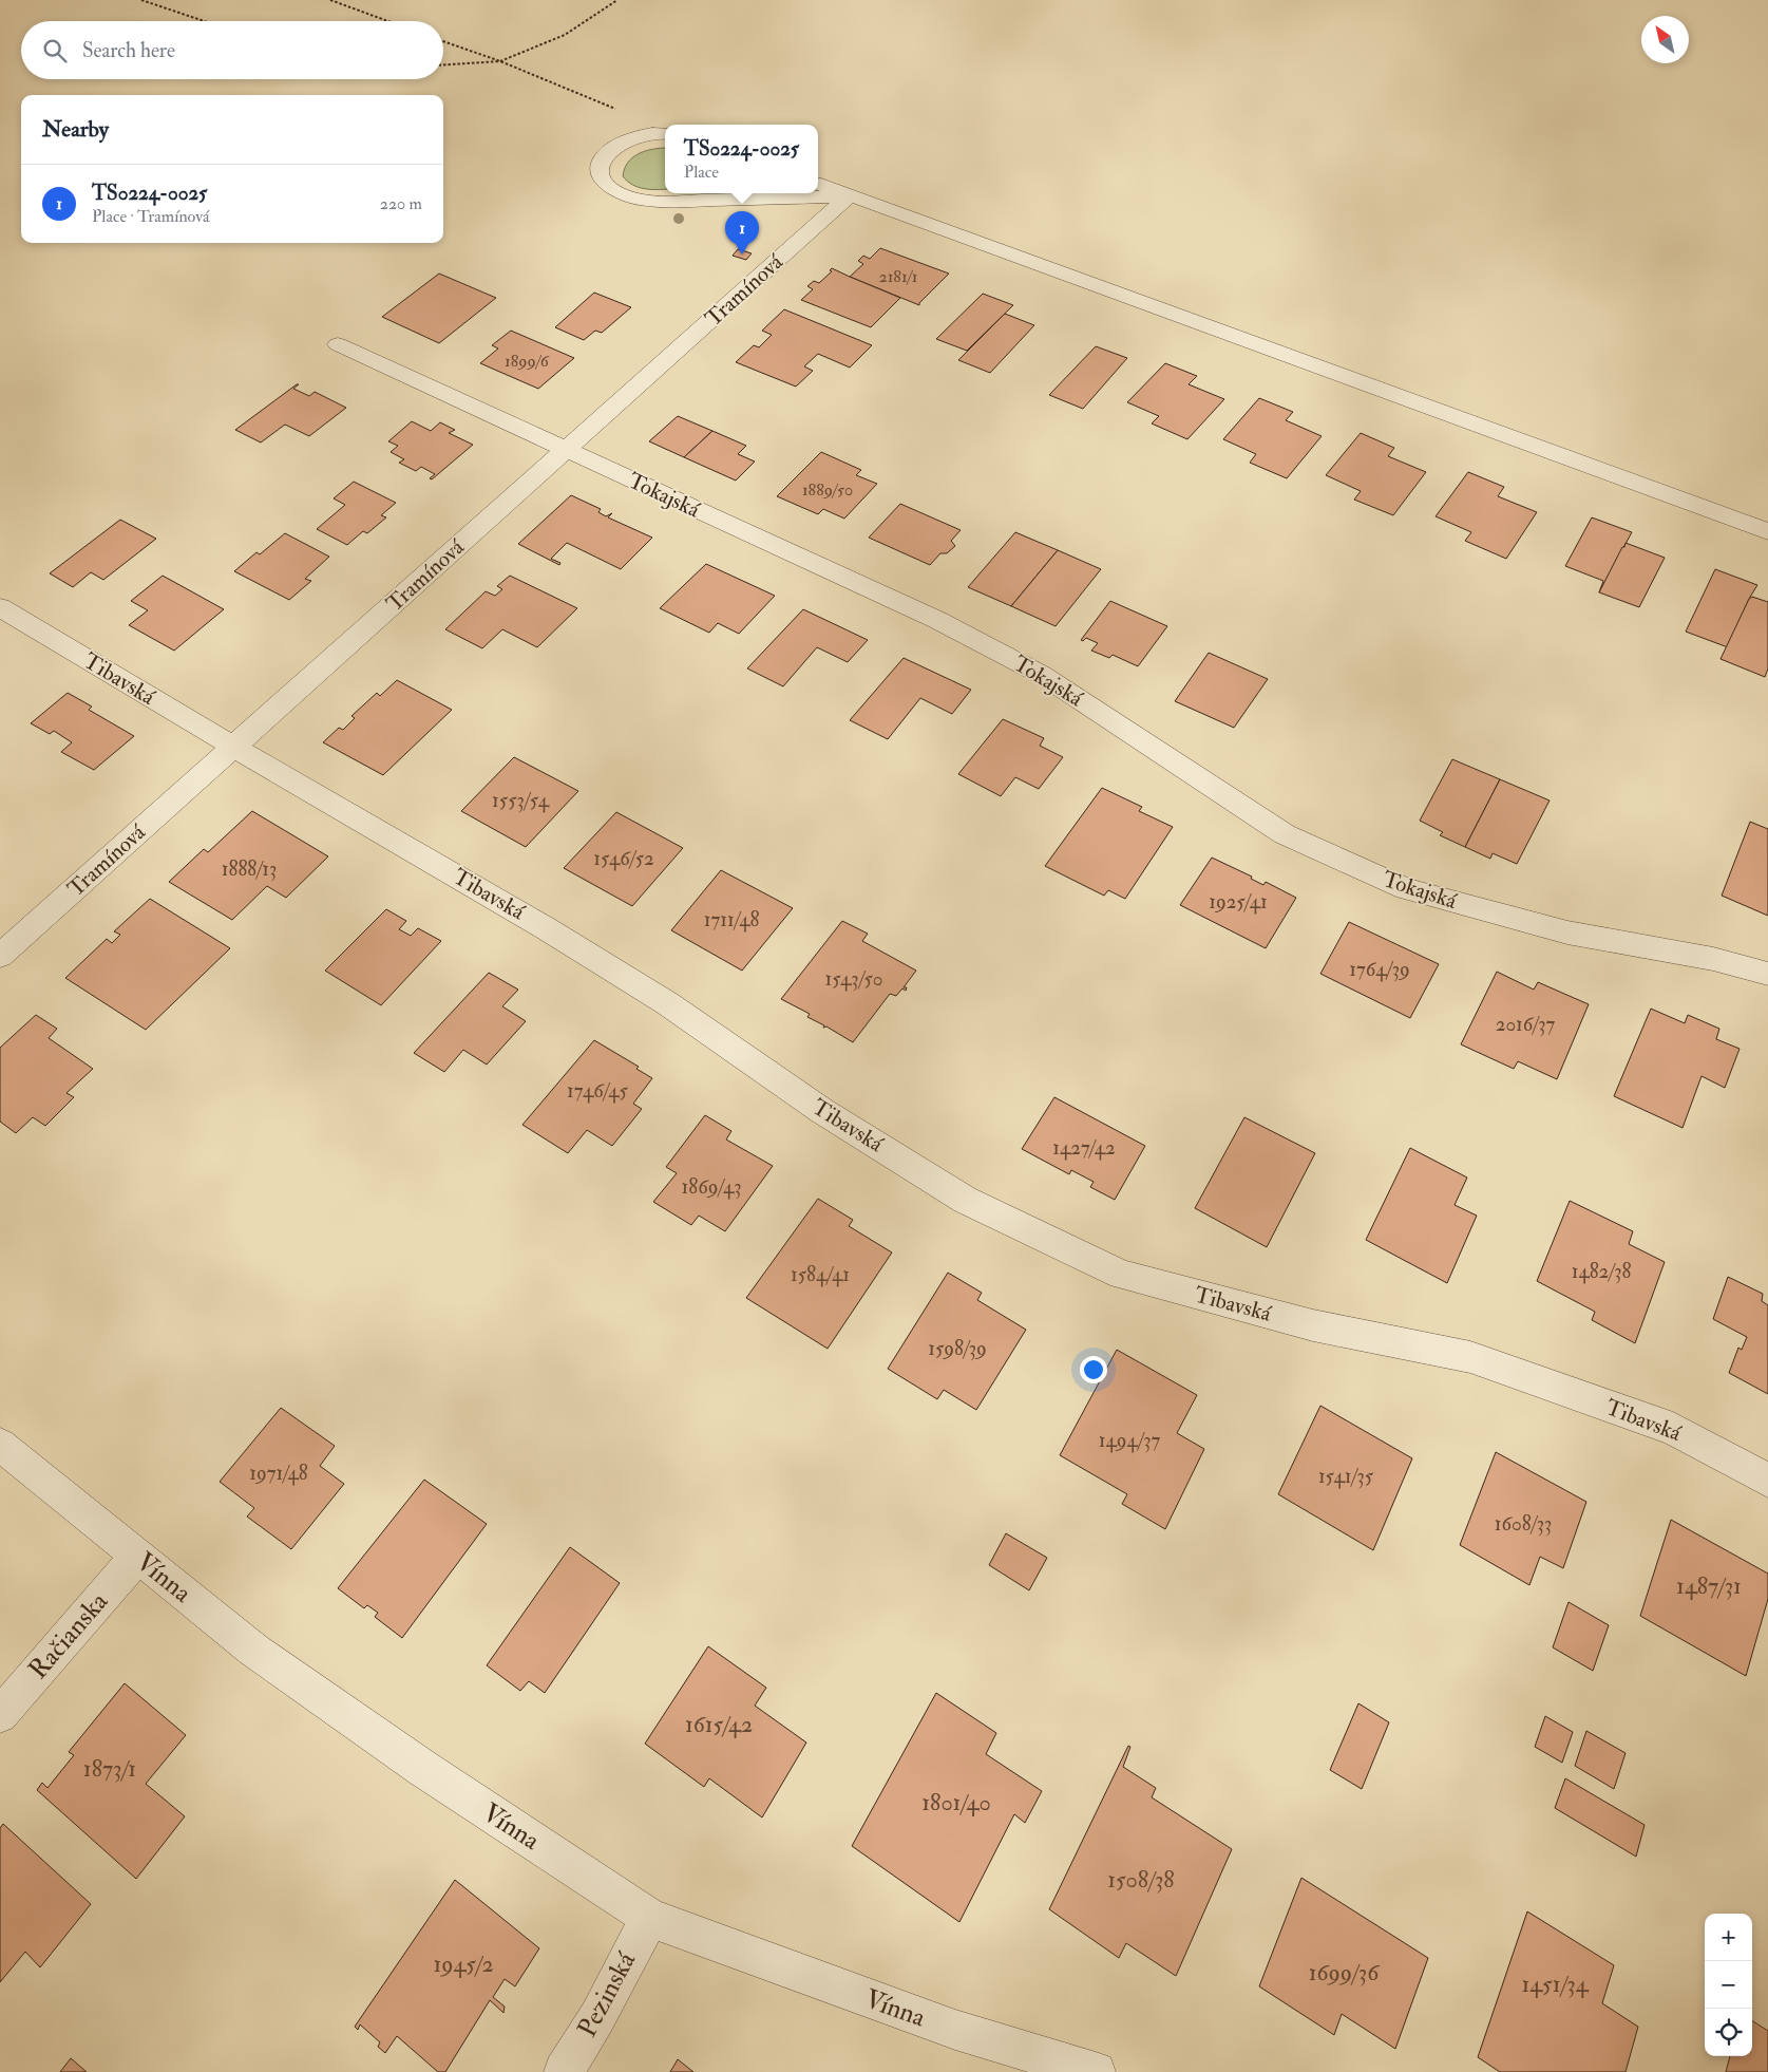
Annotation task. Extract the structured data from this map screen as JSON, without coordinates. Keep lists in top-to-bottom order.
{
  "streets": {
    "street": [
      "Tramínová",
      "Tokajská",
      "Tibavská",
      "Vínna",
      "Račianska",
      "Pezinská"
    ]
  },
  "crossings": [
    ["Tramínová", "Tokajská"],
    ["Tramínová", "Tibavská"],
    ["Vínna", "Račianska"],
    ["Vínna", "Pezinská"]
  ],
  "house_numbers": [
    "2181/1",
    "1899/6",
    "1889/50",
    "1553/54",
    "1546/52",
    "1888/13",
    "1925/41",
    "1711/48",
    "1764/39",
    "1543/50",
    "2016/37",
    "1746/45",
    "1427/42",
    "1869/43",
    "1482/38",
    "1584/41",
    "1598/39",
    "1494/37",
    "1971/48",
    "1541/35",
    "1608/33",
    "1487/31",
    "1615/42",
    "1873/1",
    "1801/40",
    "1508/38",
    "1945/2",
    "1699/36",
    "1451/34"
  ],
  "north": "top left",
  "page": {
    "search": "Search here",
    "heading": "Nearby",
    "popup": ["TS0224-0025", "Place"],
    "list": [
      {
        "mark": "1",
        "name": "TS0224-0025",
        "note": "Place · Tramínová",
        "value": "220 m"
      }
    ],
    "pins": "1",
    "map_buttons": ["+", "−"]
  }
}
